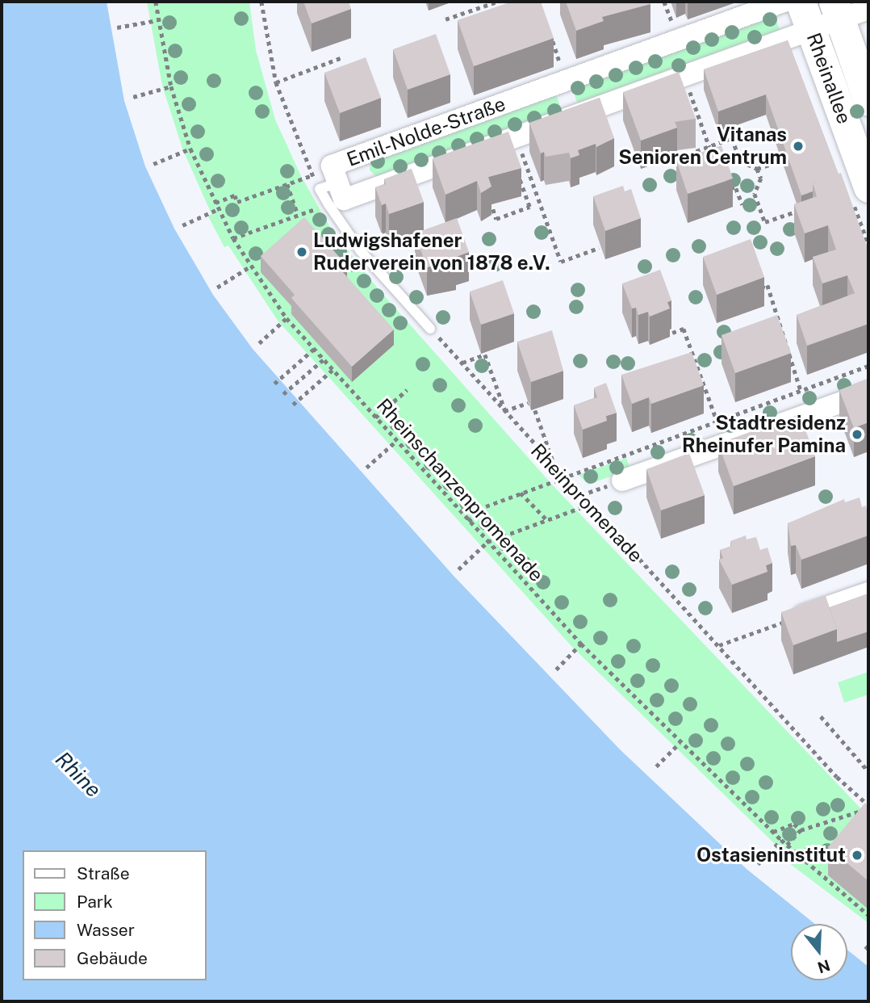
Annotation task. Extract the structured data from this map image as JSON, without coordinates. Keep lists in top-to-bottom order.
{
  "streets": {
    "street": ["Rheinallee", "Emil-Nolde-Straße"],
    "path": ["Rheinschanzenpromenade", "Rheinpromenade"]
  },
  "crossings": [
    ["Rheinallee", "Emil-Nolde-Straße"]
  ],
  "water": ["Rhine"],
  "places": [
    "Vitanas Senioren Centrum",
    "Ludwigshafener Ruderverein von 1878 e.V.",
    "Stadtresidenz Rheinufer Pamina",
    "Ostasieninstitut"
  ],
  "legend": [
    "Straße",
    "Park",
    "Wasser",
    "Gebäude"
  ],
  "north": "bottom"
}
